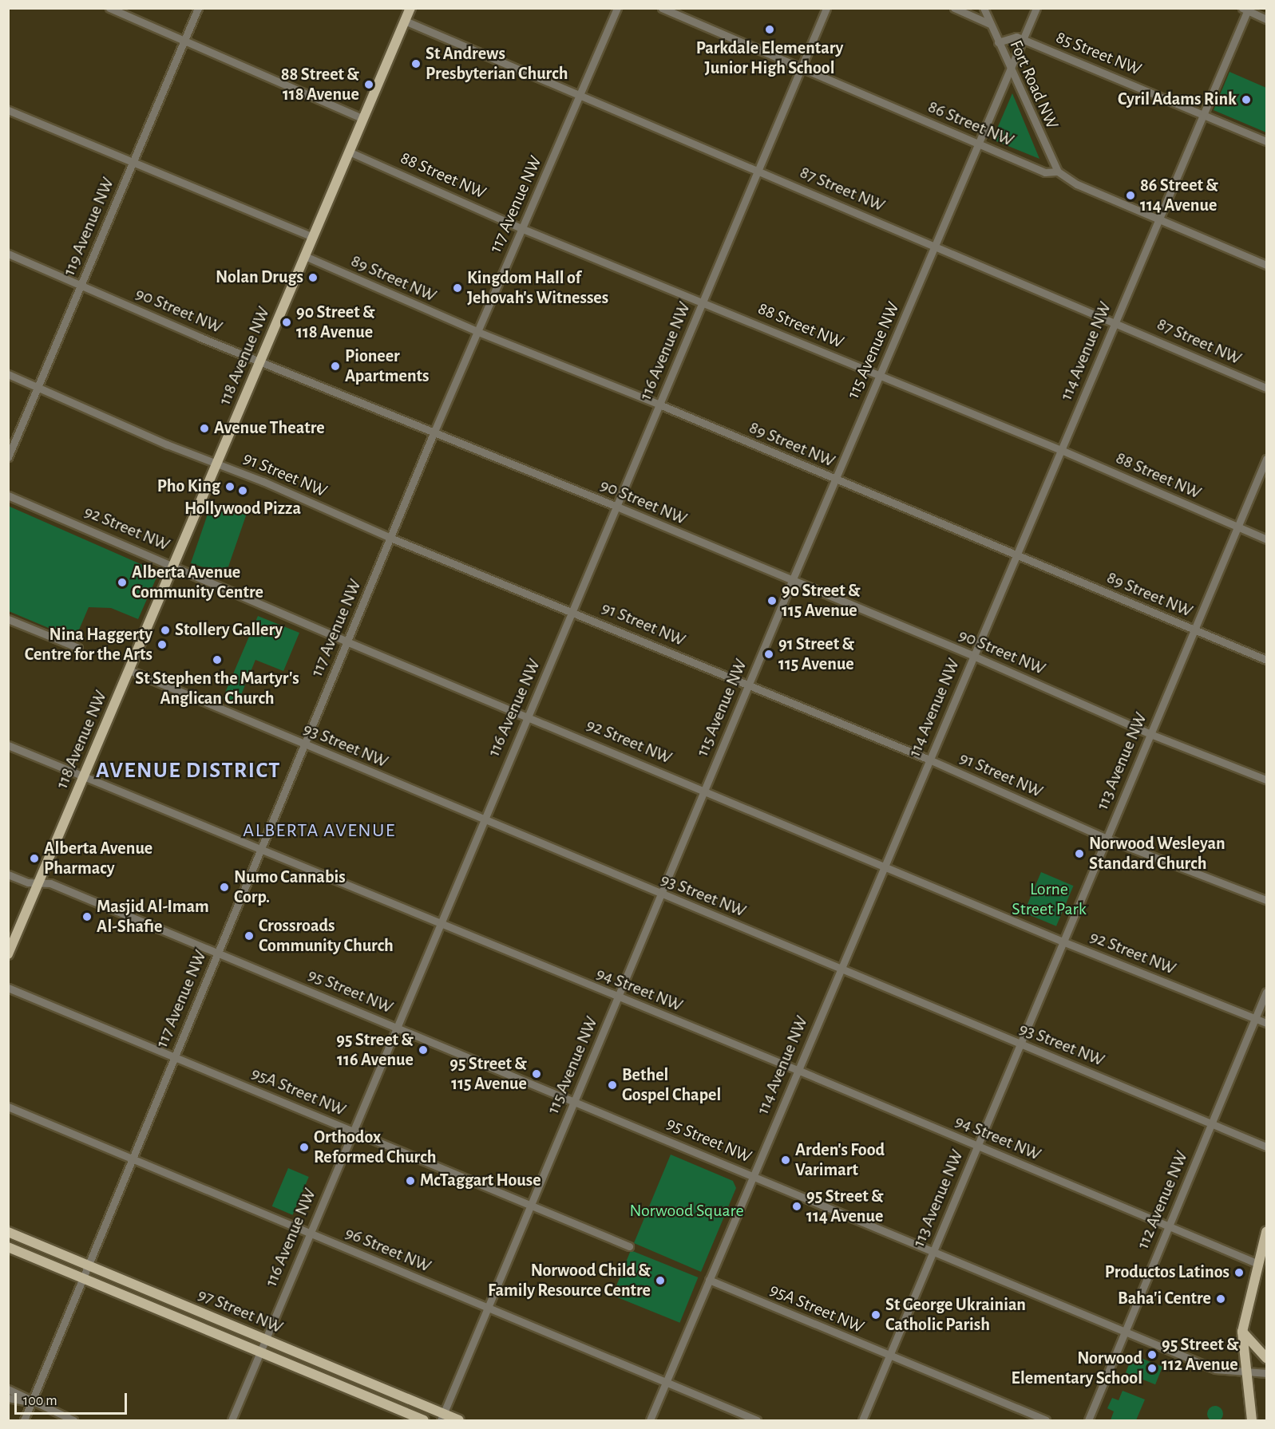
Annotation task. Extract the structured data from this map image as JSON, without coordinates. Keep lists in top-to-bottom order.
{
  "streets": {
    "main road": ["118 Avenue NW", "97 Street NW"],
    "street": [
      "85 Street NW",
      "Fort Road NW",
      "86 Street NW",
      "88 Street NW",
      "87 Street NW",
      "117 Avenue NW",
      "119 Avenue NW",
      "89 Street NW",
      "90 Street NW",
      "115 Avenue NW",
      "116 Avenue NW",
      "114 Avenue NW",
      "91 Street NW",
      "92 Street NW",
      "93 Street NW",
      "113 Avenue NW",
      "94 Street NW",
      "95 Street NW",
      "95A Street NW",
      "112 Avenue NW",
      "96 Street NW"
    ]
  },
  "crossings": [
    ["85 Street NW", "Fort Road NW"],
    ["85 Street NW", "115 Avenue NW"],
    ["85 Street NW", "114 Avenue NW"],
    ["Fort Road NW", "86 Street NW"],
    ["Fort Road NW", "115 Avenue NW"],
    ["86 Street NW", "115 Avenue NW"],
    ["86 Street NW", "116 Avenue NW"],
    ["86 Street NW", "114 Avenue NW"],
    ["88 Street NW", "117 Avenue NW"],
    ["88 Street NW", "115 Avenue NW"],
    ["88 Street NW", "116 Avenue NW"],
    ["88 Street NW", "114 Avenue NW"],
    ["88 Street NW", "118 Avenue NW"],
    ["88 Street NW", "113 Avenue NW"],
    ["87 Street NW", "117 Avenue NW"],
    ["87 Street NW", "115 Avenue NW"],
    ["87 Street NW", "116 Avenue NW"],
    ["87 Street NW", "114 Avenue NW"],
    ["87 Street NW", "118 Avenue NW"],
    ["117 Avenue NW", "89 Street NW"],
    ["117 Avenue NW", "90 Street NW"],
    ["117 Avenue NW", "91 Street NW"],
    ["117 Avenue NW", "92 Street NW"],
    ["117 Avenue NW", "93 Street NW"],
    ["117 Avenue NW", "94 Street NW"],
    ["117 Avenue NW", "95 Street NW"],
    ["117 Avenue NW", "95A Street NW"],
    ["117 Avenue NW", "96 Street NW"],
    ["117 Avenue NW", "97 Street NW"],
    ["119 Avenue NW", "90 Street NW"],
    ["119 Avenue NW", "91 Street NW"],
    ["89 Street NW", "115 Avenue NW"],
    ["89 Street NW", "116 Avenue NW"],
    ["89 Street NW", "114 Avenue NW"],
    ["89 Street NW", "118 Avenue NW"],
    ["89 Street NW", "113 Avenue NW"],
    ["90 Street NW", "115 Avenue NW"],
    ["90 Street NW", "116 Avenue NW"],
    ["90 Street NW", "114 Avenue NW"],
    ["90 Street NW", "118 Avenue NW"],
    ["90 Street NW", "113 Avenue NW"],
    ["115 Avenue NW", "91 Street NW"],
    ["115 Avenue NW", "92 Street NW"],
    ["115 Avenue NW", "93 Street NW"],
    ["115 Avenue NW", "94 Street NW"],
    ["115 Avenue NW", "95 Street NW"],
    ["115 Avenue NW", "95A Street NW"],
    ["115 Avenue NW", "96 Street NW"],
    ["115 Avenue NW", "97 Street NW"],
    ["116 Avenue NW", "91 Street NW"],
    ["116 Avenue NW", "92 Street NW"],
    ["116 Avenue NW", "93 Street NW"],
    ["116 Avenue NW", "94 Street NW"],
    ["116 Avenue NW", "95 Street NW"],
    ["116 Avenue NW", "95A Street NW"],
    ["116 Avenue NW", "96 Street NW"],
    ["116 Avenue NW", "97 Street NW"],
    ["114 Avenue NW", "91 Street NW"],
    ["114 Avenue NW", "92 Street NW"],
    ["114 Avenue NW", "93 Street NW"],
    ["114 Avenue NW", "94 Street NW"],
    ["114 Avenue NW", "95 Street NW"],
    ["114 Avenue NW", "95A Street NW"],
    ["114 Avenue NW", "96 Street NW"],
    ["118 Avenue NW", "91 Street NW"],
    ["118 Avenue NW", "92 Street NW"],
    ["118 Avenue NW", "93 Street NW"],
    ["118 Avenue NW", "94 Street NW"],
    ["118 Avenue NW", "95 Street NW"],
    ["91 Street NW", "113 Avenue NW"],
    ["92 Street NW", "113 Avenue NW"],
    ["92 Street NW", "112 Avenue NW"],
    ["93 Street NW", "113 Avenue NW"],
    ["93 Street NW", "112 Avenue NW"],
    ["113 Avenue NW", "94 Street NW"],
    ["113 Avenue NW", "95 Street NW"],
    ["113 Avenue NW", "95A Street NW"],
    ["94 Street NW", "112 Avenue NW"],
    ["95 Street NW", "112 Avenue NW"]
  ],
  "districts": ["AVENUE DISTRICT", "ALBERTA AVENUE"],
  "parks": ["Lorne Street Park", "Norwood Square"],
  "places": [
    "Parkdale Elementary Junior High School",
    "St Andrews Presbyterian Church",
    "88 Street & 118 Avenue",
    "Cyril Adams Rink",
    "86 Street & 114 Avenue",
    "Nolan Drugs",
    "Kingdom Hall of Jehovah's Witnesses",
    "90 Street & 118 Avenue",
    "Pioneer Apartments",
    "Avenue Theatre",
    "Pho King",
    "Hollywood Pizza",
    "Alberta Avenue Community Centre",
    "90 Street & 115 Avenue",
    "Stollery Gallery",
    "Nina Haggerty Centre for the Arts",
    "91 Street & 115 Avenue",
    "St Stephen the Martyr's Anglican Church",
    "Norwood Wesleyan Standard Church",
    "Alberta Avenue Pharmacy",
    "Numo Cannabis Corp.",
    "Masjid Al-Imam Al-Shafie",
    "Crossroads Community Church",
    "95 Street & 116 Avenue",
    "95 Street & 115 Avenue",
    "Bethel Gospel Chapel",
    "Orthodox Reformed Church",
    "Arden's Food Varimart",
    "McTaggart House",
    "95 Street & 114 Avenue",
    "Productos Latinos",
    "Norwood Child & Family Resource Centre",
    "Baha'i Centre",
    "St George Ukrainian Catholic Parish",
    "95 Street & 112 Avenue",
    "Norwood Elementary School"
  ],
  "scale_bar": "100 m"
}
